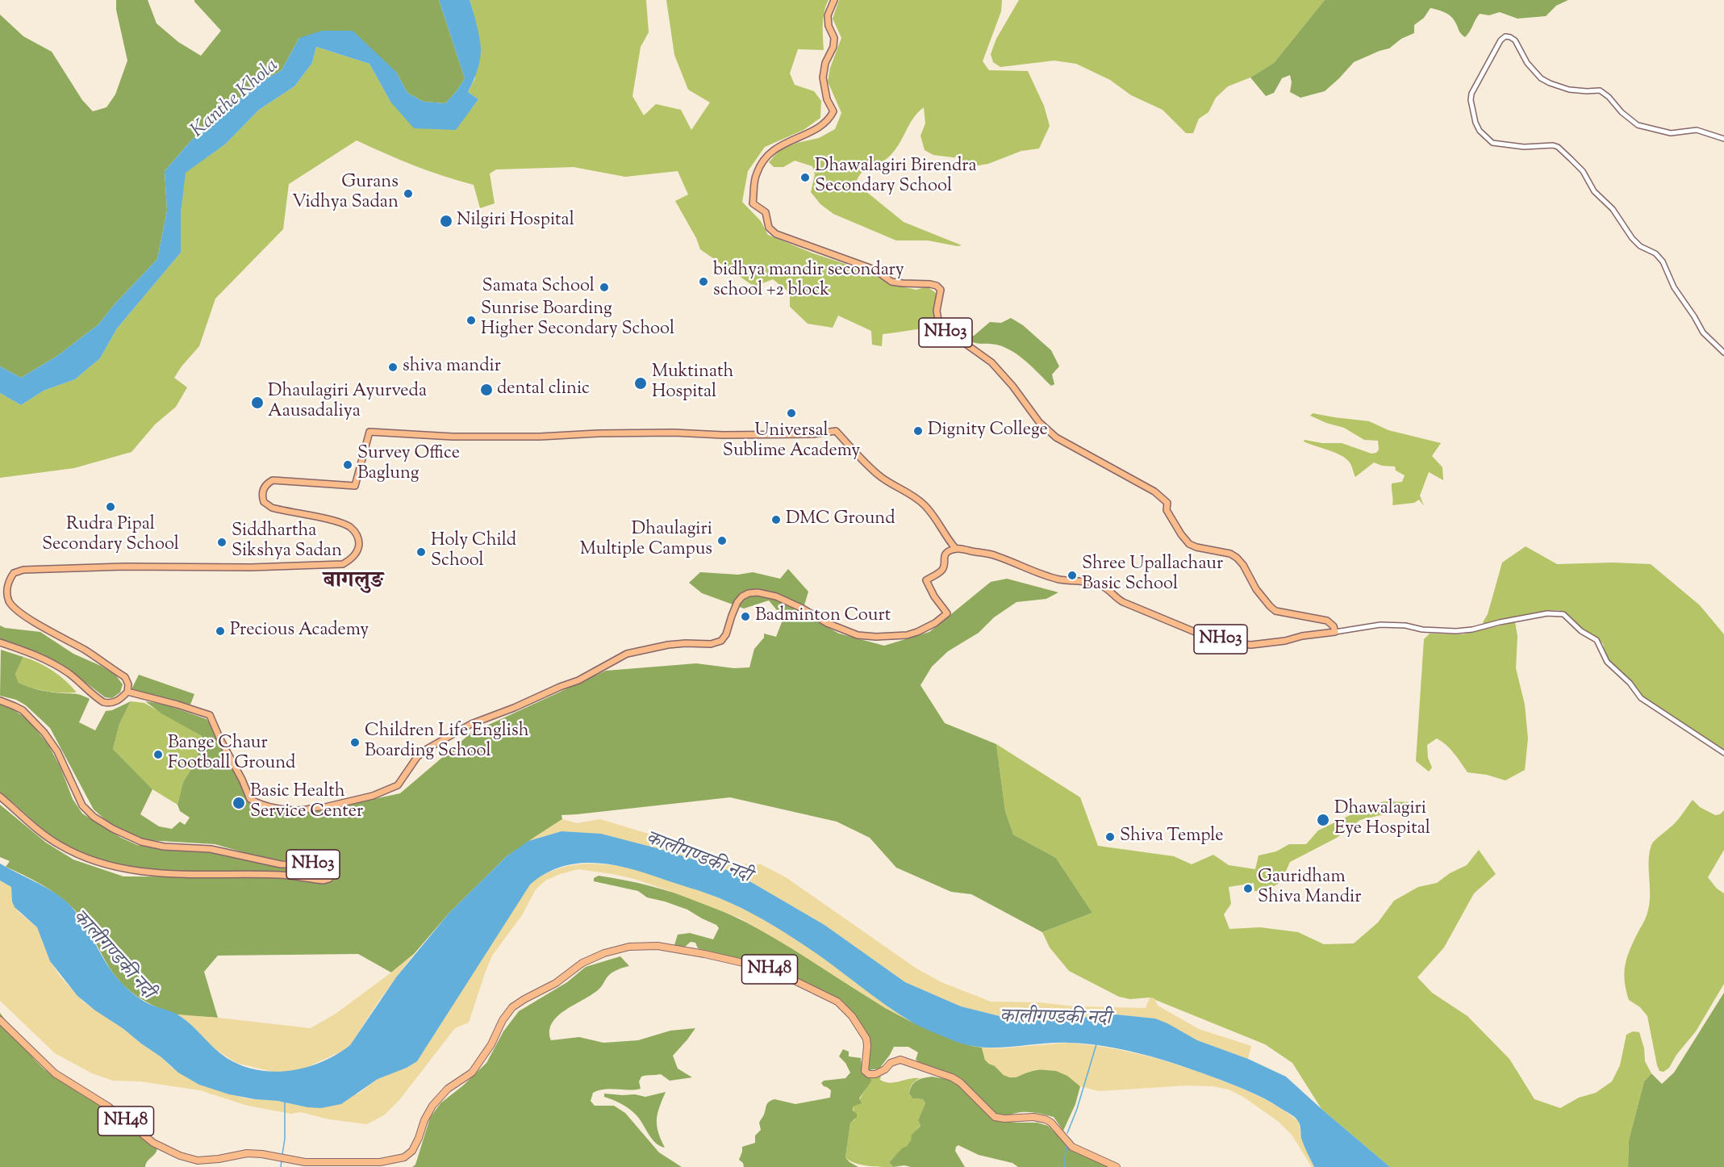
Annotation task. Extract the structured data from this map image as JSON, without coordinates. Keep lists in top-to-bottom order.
{
  "streets": {
    "highway": ["NH48"],
    "main road": ["NH03"]
  },
  "districts": ["बागलुङ"],
  "water": ["Kanthe Khola", "कालीगण्डकी नदी"],
  "places": [
    "Dhawalagiri Birendra Secondary School",
    "Gurans Vidhya Sadan",
    "Nilgiri Hospital",
    "bidhya mandir secondary school +2 block",
    "Samata School",
    "Sunrise Boarding Higher Secondary School",
    "shiva mandir",
    "Muktinath Hospital",
    "dental clinic",
    "Dhaulagiri Ayurveda Aausadaliya",
    "Universal Sublime Academy",
    "Dignity College",
    "Survey Office Baglung",
    "Rudra Pipal Secondary School",
    "DMC Ground",
    "Dhaulagiri Multiple Campus",
    "Siddhartha Sikshya Sadan",
    "Holy Child School",
    "Shree Upallachaur Basic School",
    "Badminton Court",
    "Precious Academy",
    "Children Life English Boarding School",
    "Bange Chaur Football Ground",
    "Basic Health Service Center",
    "Dhawalagiri Eye Hospital",
    "Shiva Temple",
    "Gauridham Shiva Mandir"
  ]
}
